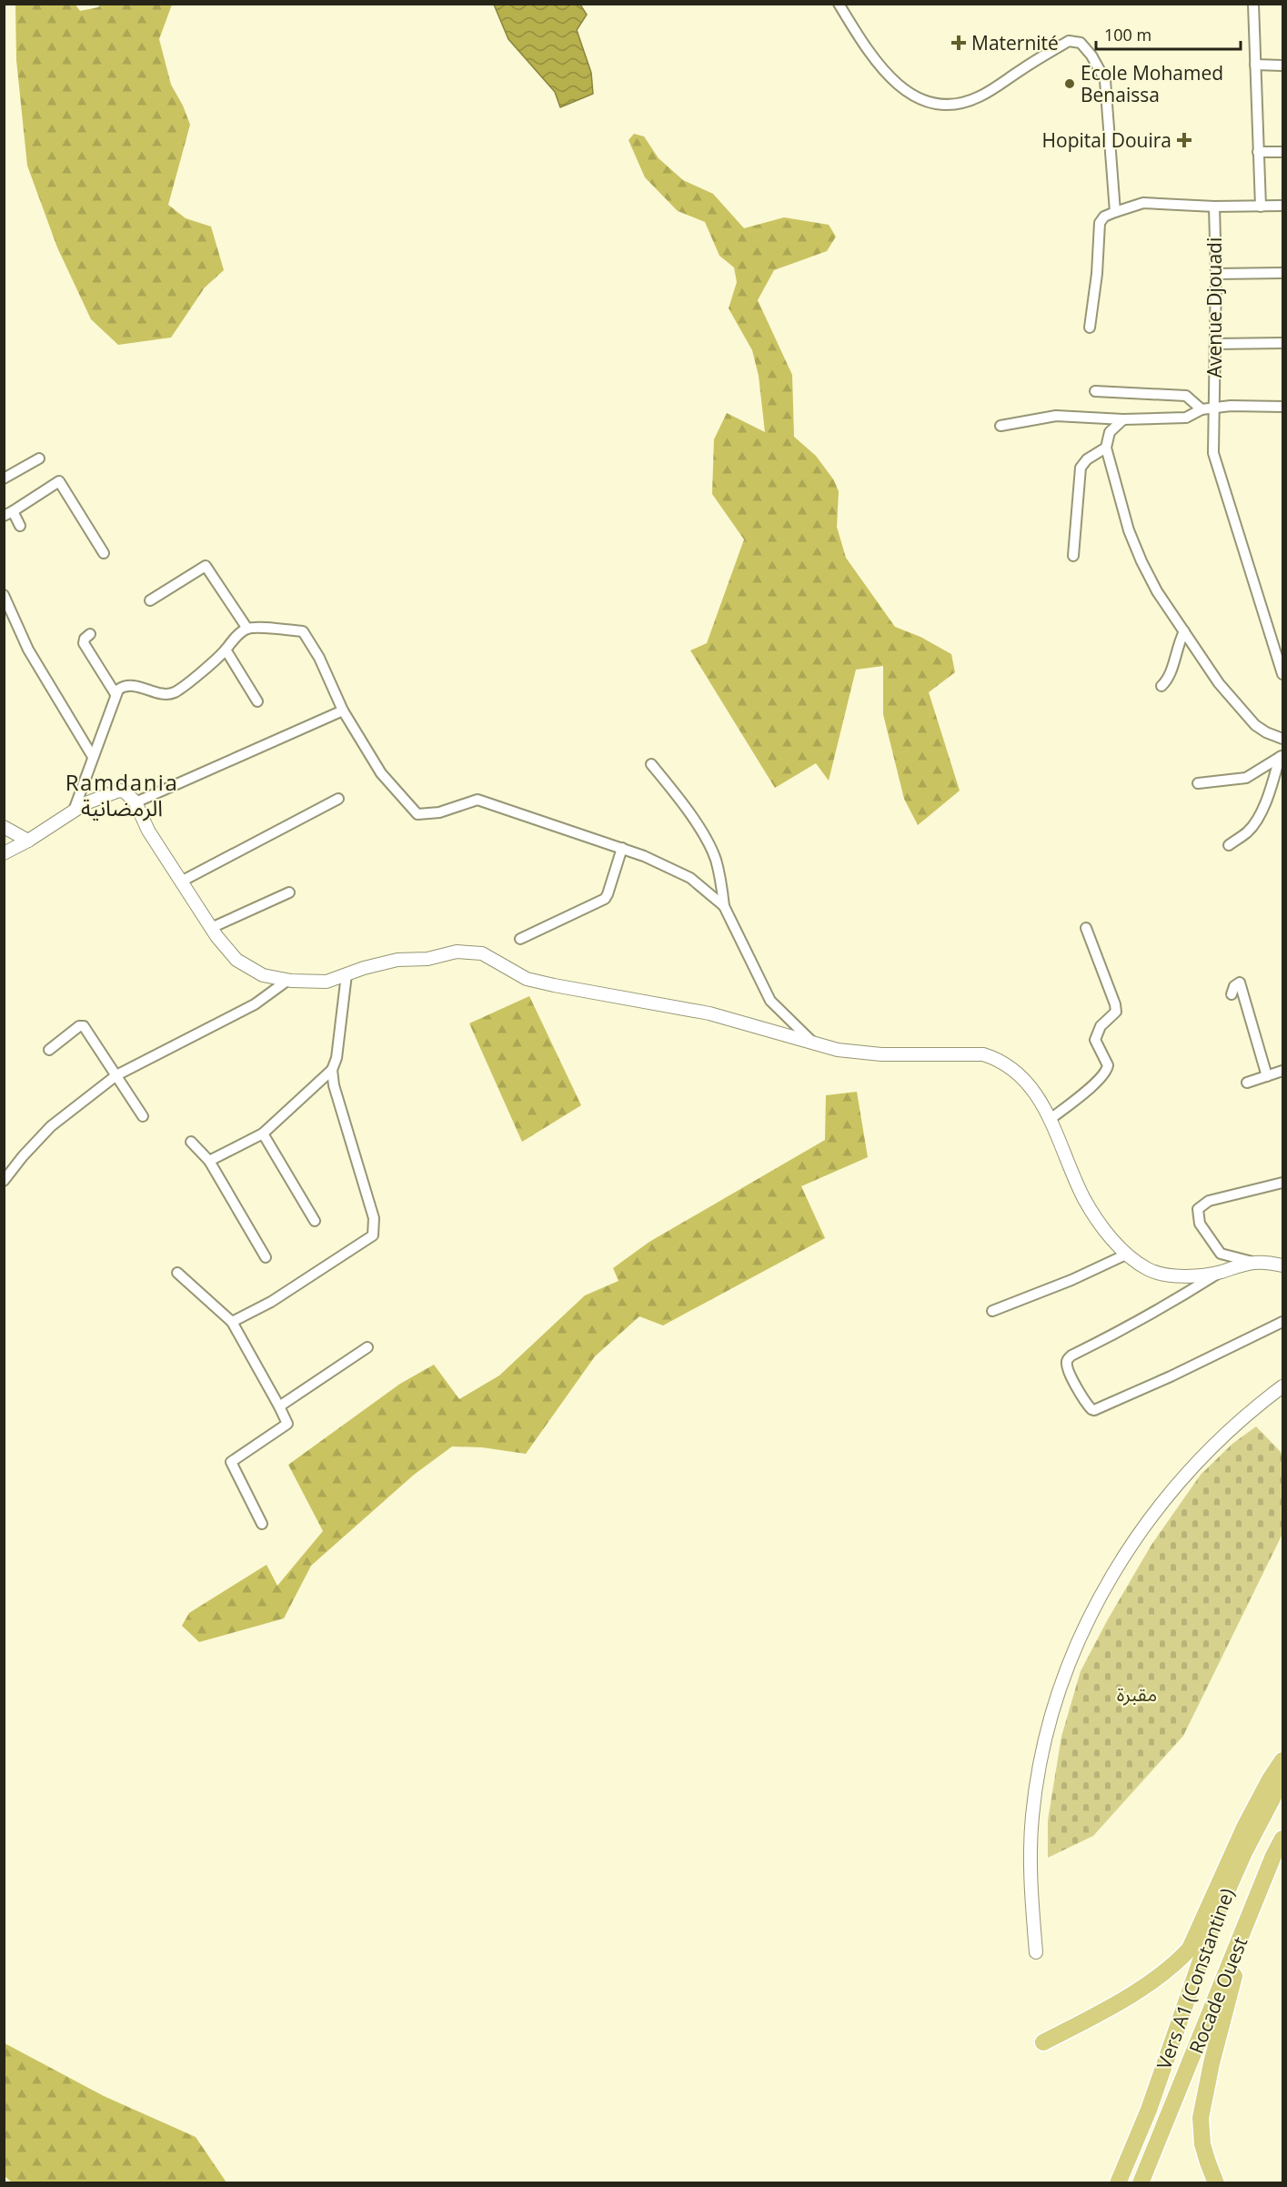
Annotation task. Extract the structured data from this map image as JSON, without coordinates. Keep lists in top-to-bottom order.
{
  "streets": {
    "highway": ["Vers A1 (Constantine)", "Rocade Ouest"],
    "street": ["Avenue Djouadi"]
  },
  "districts": ["Ramdania الرمضانية"],
  "parks": ["مقبرة"],
  "places": {
    "health": ["Maternité", "Hopital Douira"],
    "other": ["Ecole Mohamed Benaissa"]
  },
  "scale_bar": "100 m"
}
